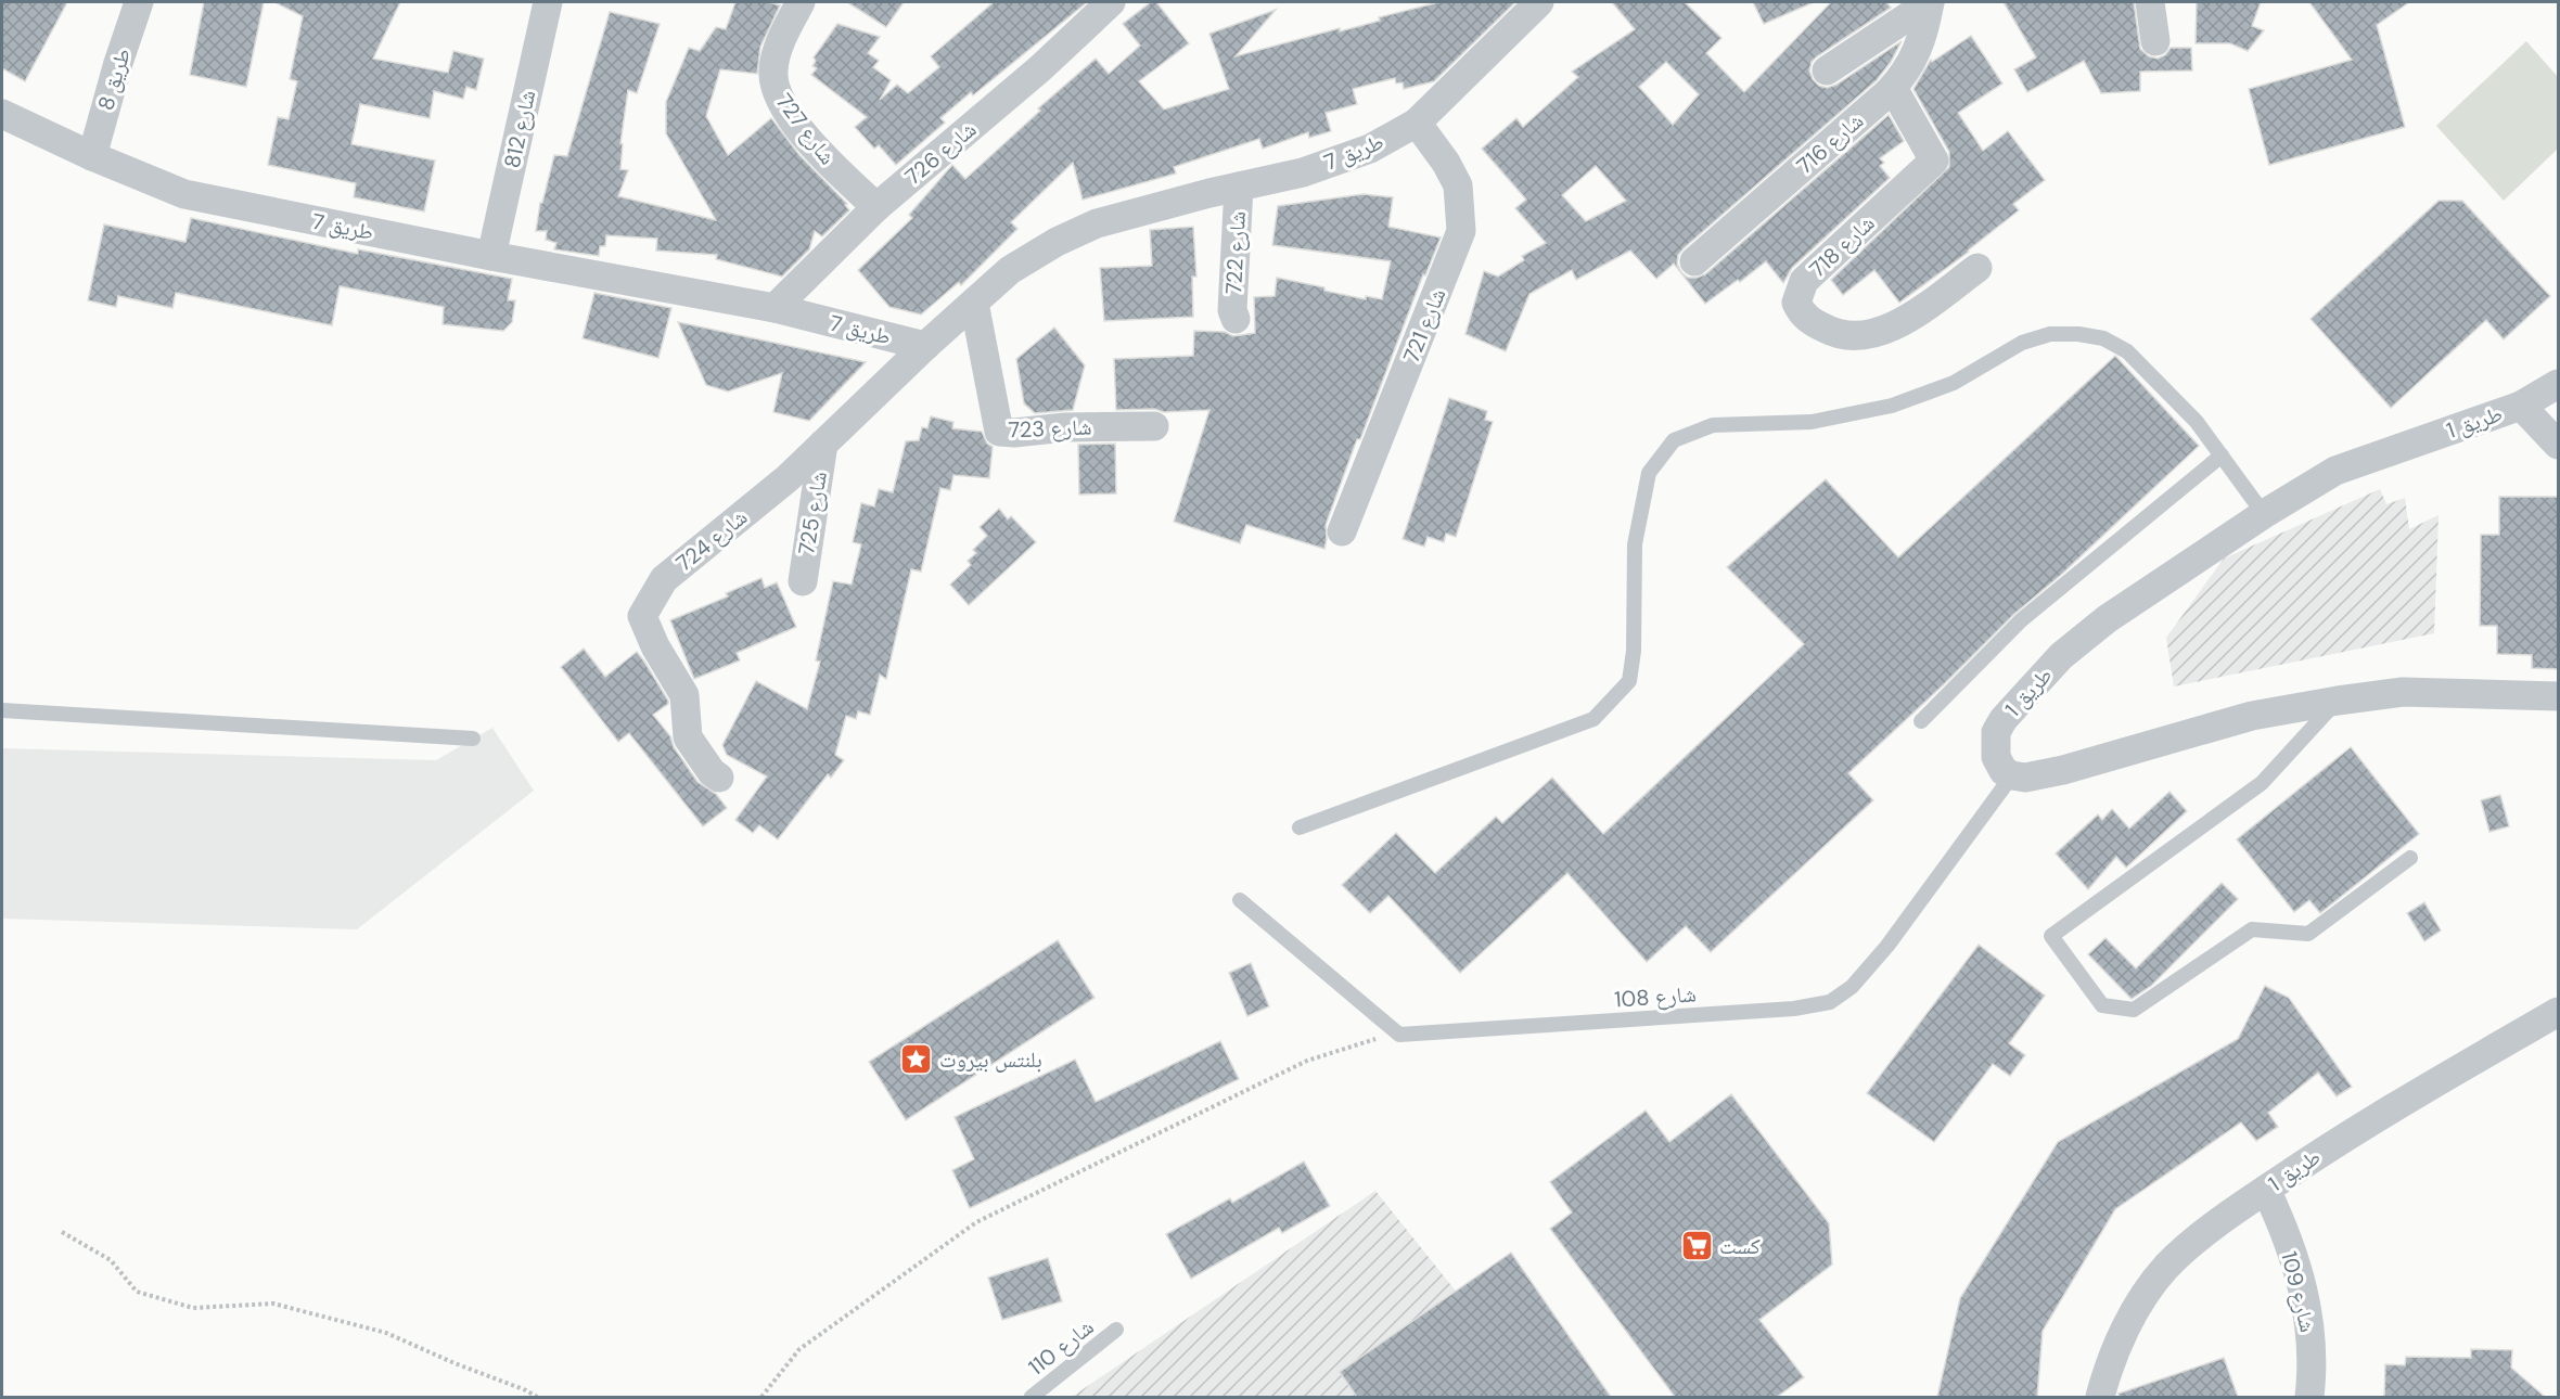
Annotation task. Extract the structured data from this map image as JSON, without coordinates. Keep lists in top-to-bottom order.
{
  "streets": {
    "street": [
      "طريق 8",
      "شارع 812",
      "شارع 727",
      "شارع 716",
      "7 طريق",
      "شارع 726",
      "شارع 718",
      "شارع 722",
      "شارع 721",
      "طريق 1",
      "شارع 723",
      "شارع 725",
      "شارع 724",
      "شارع 109"
    ],
    "lane": ["شارع 108", "شارع 110"]
  },
  "crossings": [
    ["طريق 8", "7 طريق"],
    ["شارع 812", "7 طريق"],
    ["شارع 727", "شارع 726"],
    ["شارع 716", "شارع 718"],
    ["7 طريق", "شارع 726"],
    ["7 طريق", "شارع 722"],
    ["7 طريق", "شارع 721"],
    ["7 طريق", "شارع 723"],
    ["7 طريق", "شارع 724"],
    ["طريق 1", "شارع 108"],
    ["طريق 1", "شارع 109"],
    ["شارع 725", "شارع 724"]
  ],
  "places": {
    "place": ["بلنتس بيروت"],
    "supermarket": ["كست"]
  }
}
